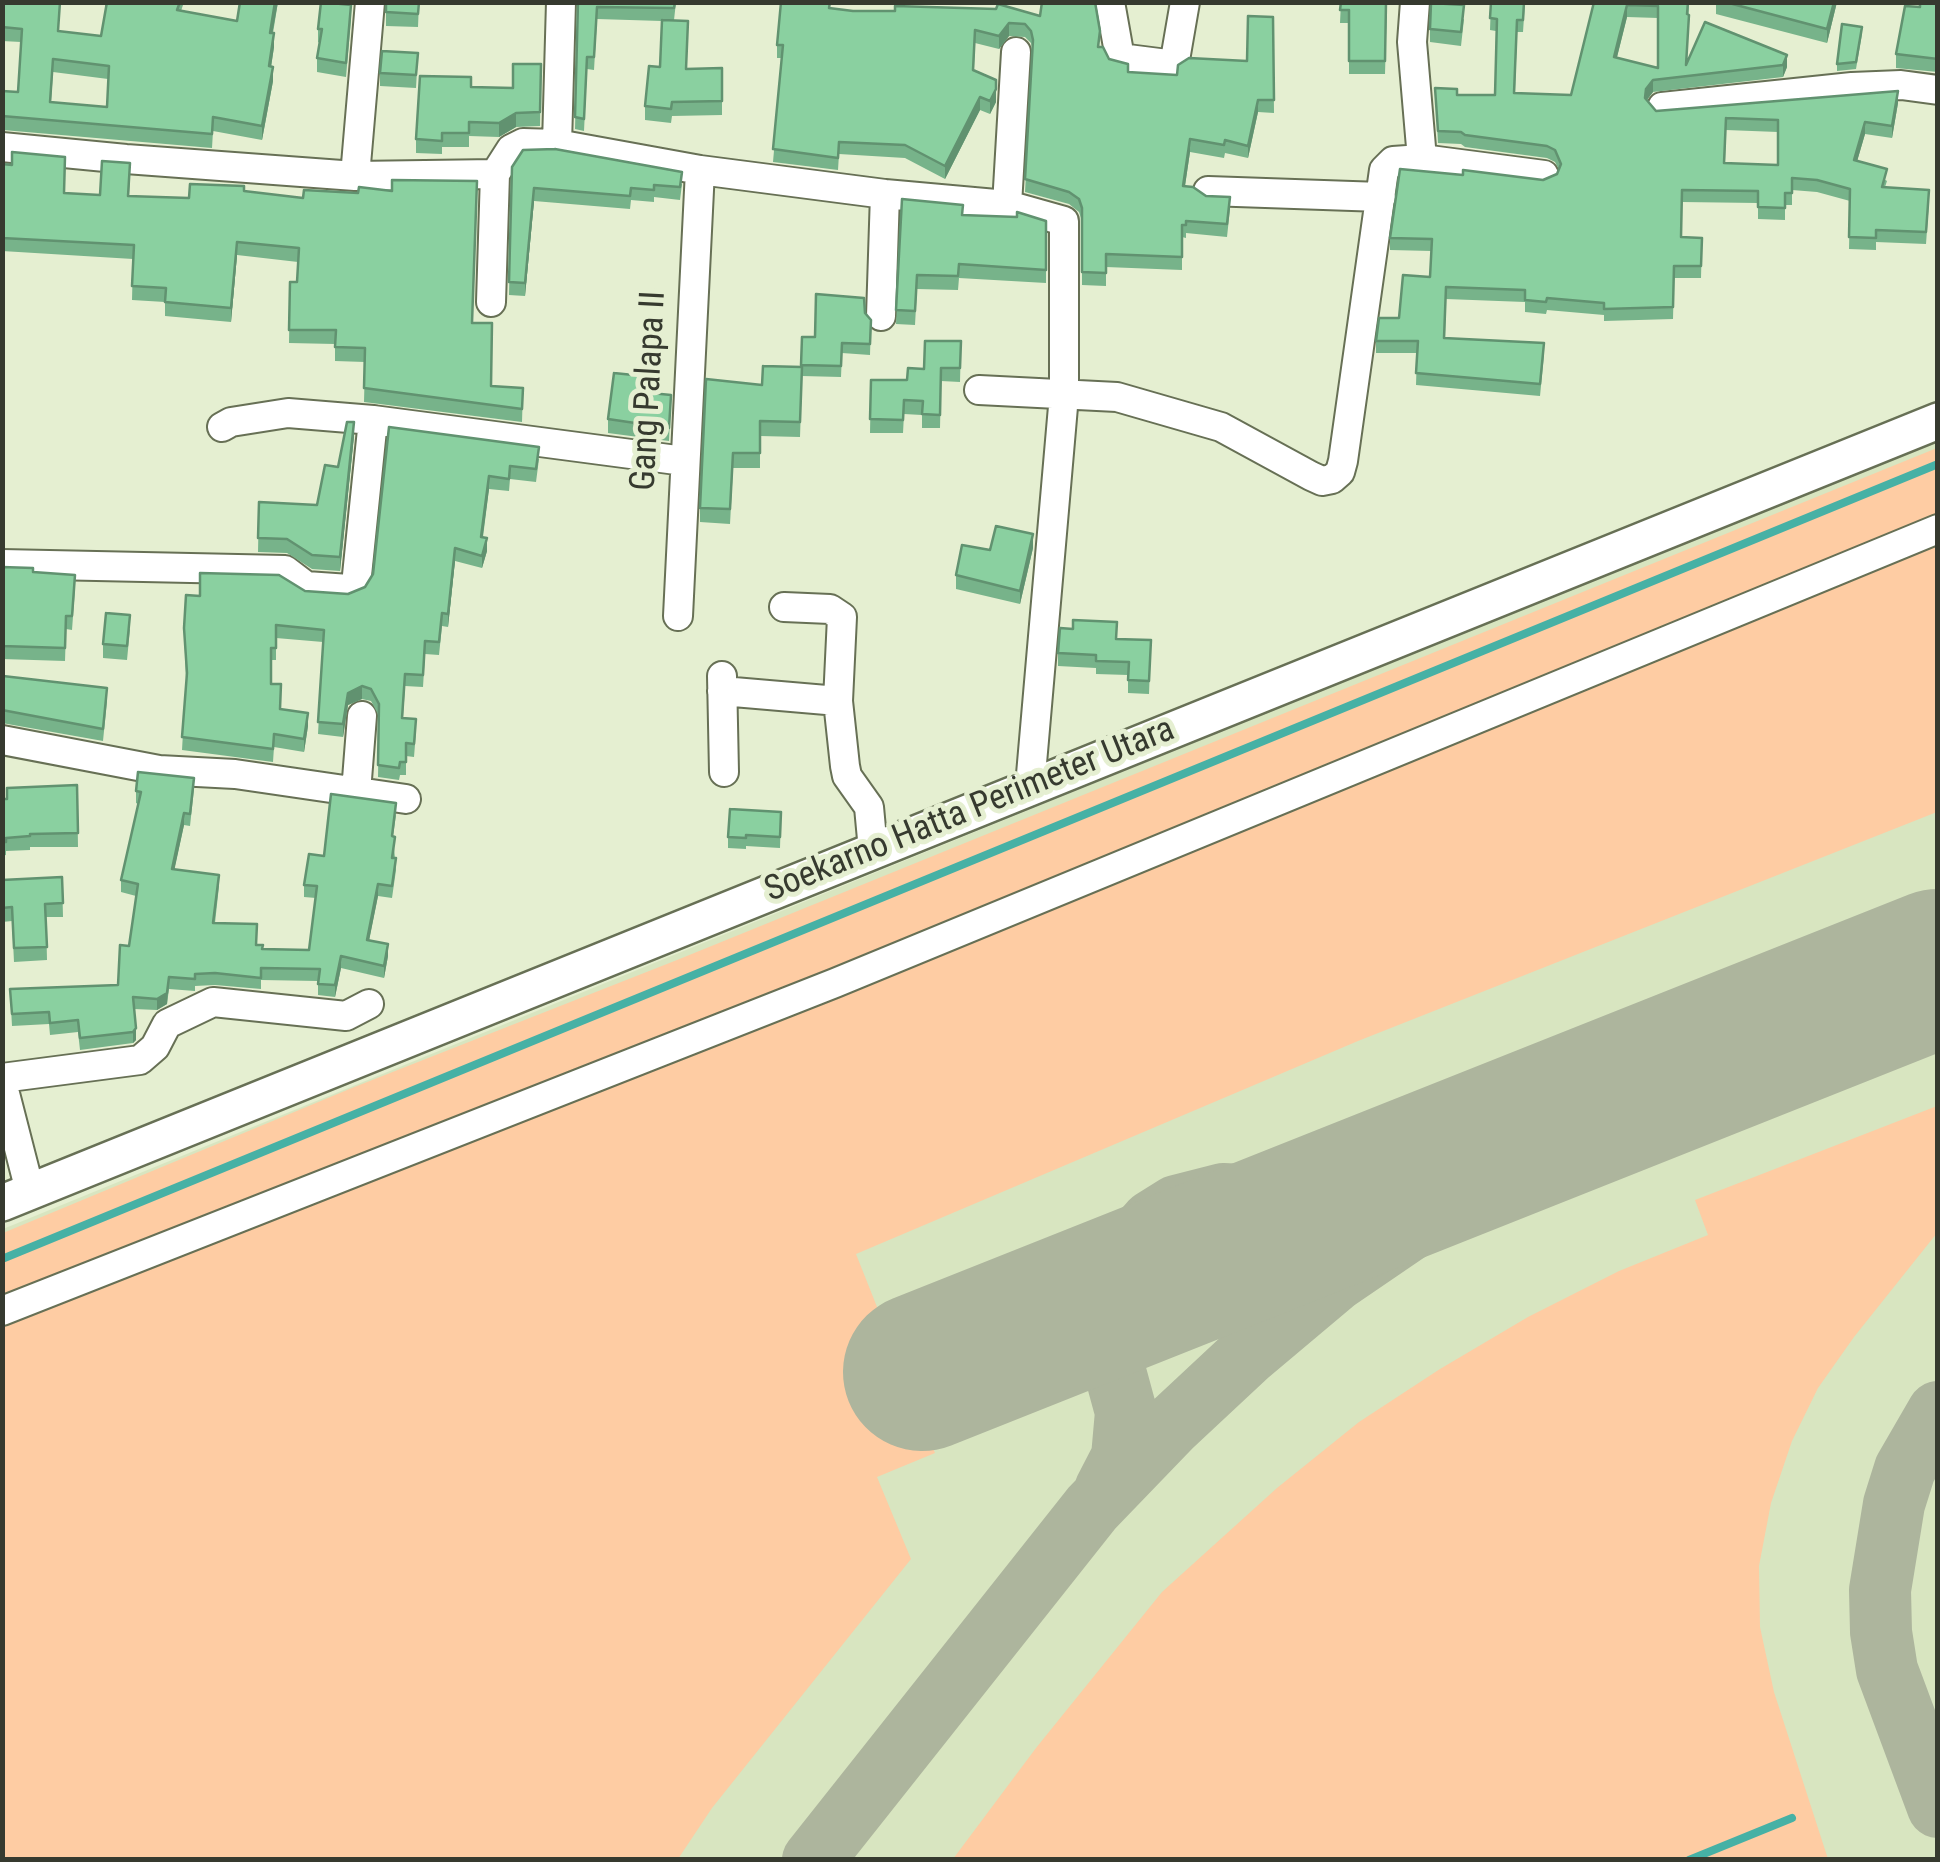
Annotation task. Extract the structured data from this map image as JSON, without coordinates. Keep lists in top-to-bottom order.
{
  "streets": {
    "main road": ["Soekarno Hatta Perimeter Utara"],
    "street": ["Gang Palapa II"]
  }
}
